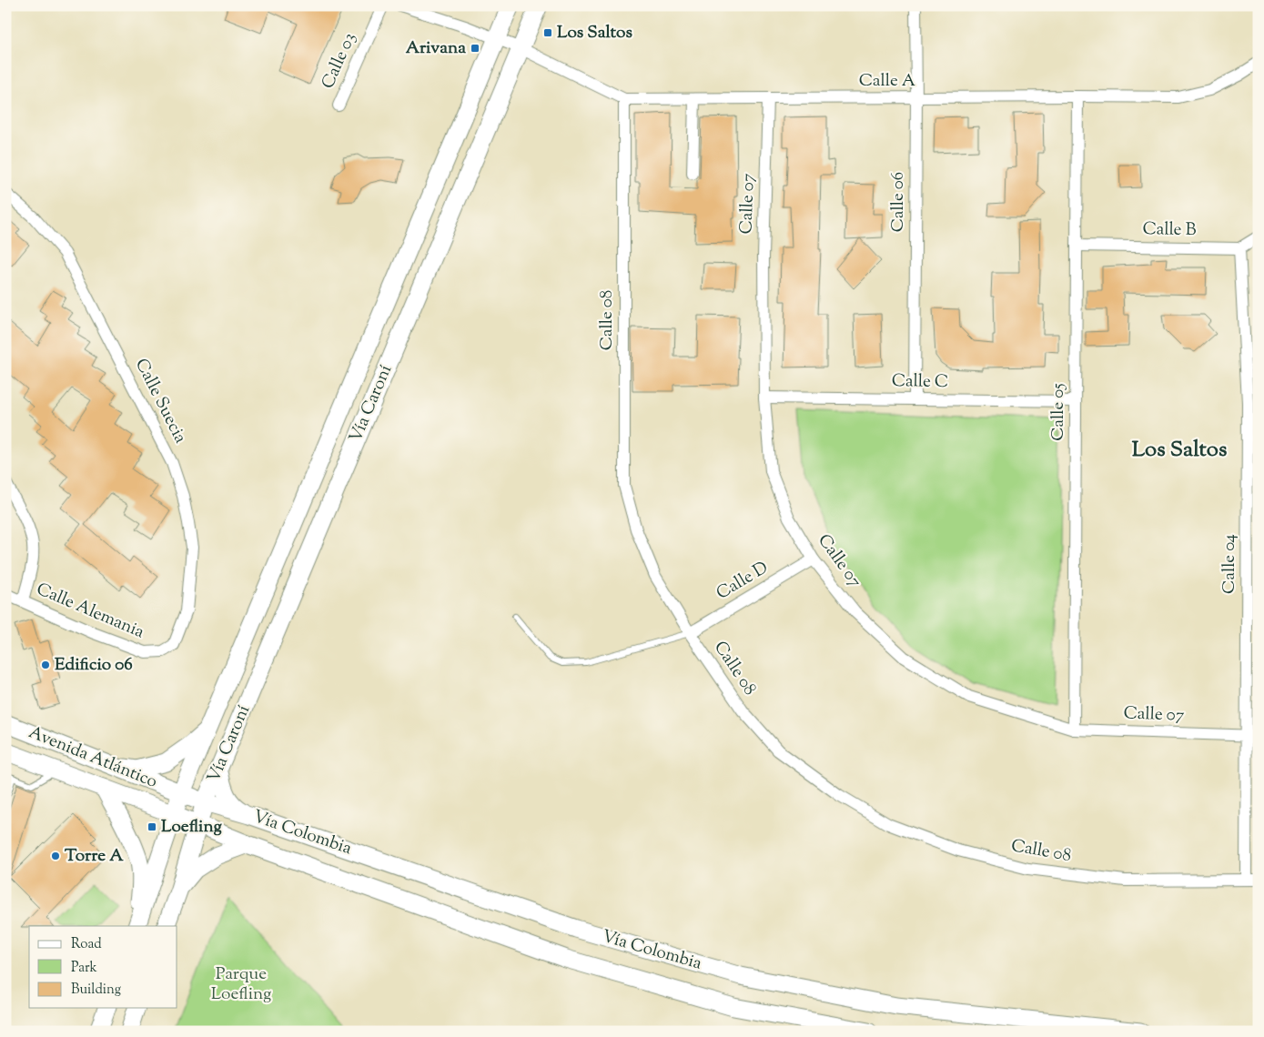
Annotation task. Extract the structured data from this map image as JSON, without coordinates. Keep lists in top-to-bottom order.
{
  "streets": {
    "main road": ["Vía Caroní", "Avenida Atlántico", "Vía Colombia"],
    "street": [
      "Calle 03",
      "Calle A",
      "Calle 06",
      "Calle 07",
      "Calle B",
      "Calle 08",
      "Calle C",
      "Calle Suecia",
      "Calle 05",
      "Calle 04",
      "Calle D",
      "Calle Alemania"
    ]
  },
  "crossings": [
    ["Calle A", "Calle 06"],
    ["Calle A", "Calle 07"],
    ["Calle A", "Calle 08"],
    ["Calle A", "Vía Caroní"],
    ["Calle A", "Calle 05"],
    ["Calle 06", "Calle C"],
    ["Calle 07", "Calle C"],
    ["Calle 07", "Calle 05"],
    ["Calle 07", "Calle 04"],
    ["Calle 07", "Calle D"],
    ["Calle B", "Calle 05"],
    ["Calle B", "Calle 04"],
    ["Calle 08", "Calle 04"],
    ["Calle 08", "Calle D"],
    ["Calle C", "Calle 05"],
    ["Calle Suecia", "Calle Alemania"],
    ["Vía Caroní", "Avenida Atlántico"],
    ["Vía Caroní", "Vía Colombia"],
    ["Avenida Atlántico", "Vía Colombia"]
  ],
  "districts": ["Los Saltos"],
  "parks": ["Parque Loefling"],
  "places": {
    "transit": ["Los Saltos", "Arivana", "Loefling"],
    "other": ["Edificio 06", "Torre A"]
  },
  "legend": ["Road", "Park", "Building"]
}
